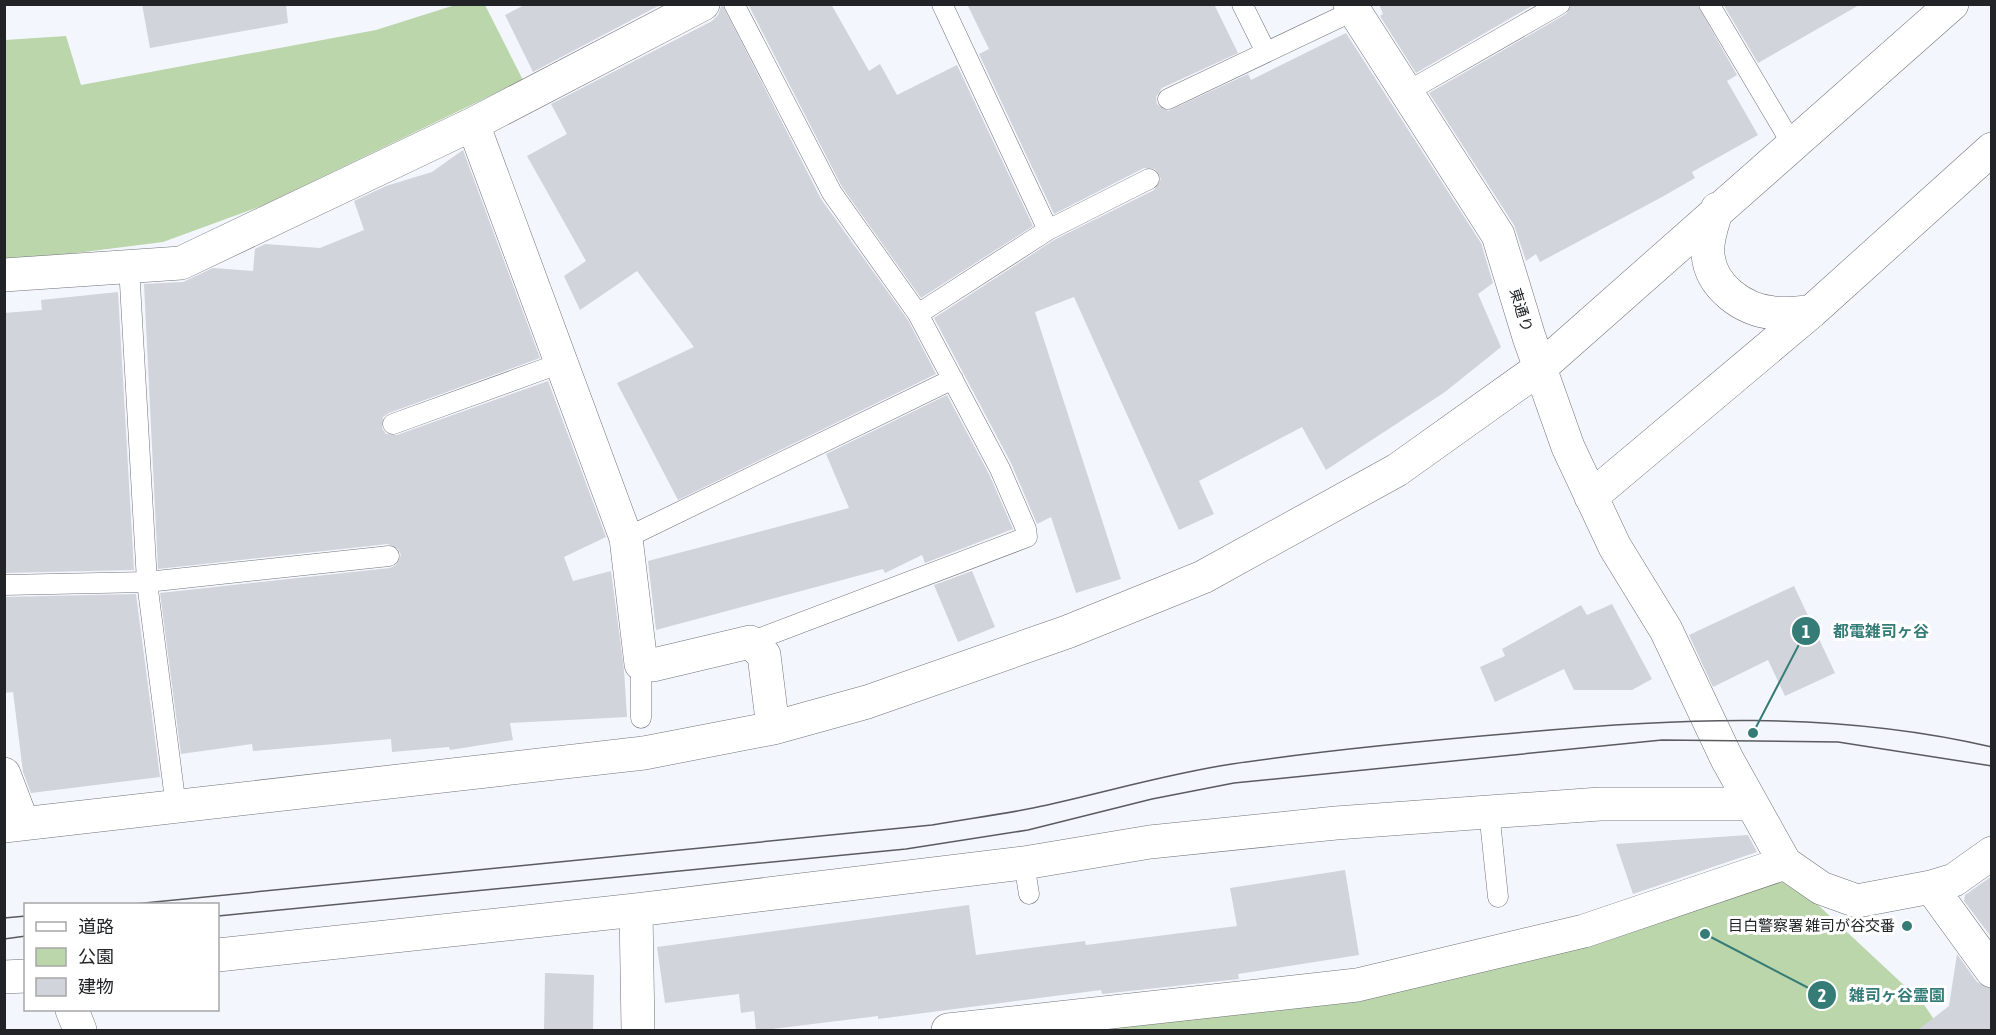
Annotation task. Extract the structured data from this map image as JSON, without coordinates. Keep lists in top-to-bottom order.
{
  "streets": {
    "street": ["東通り"]
  },
  "places": ["都電雑司ヶ谷", "目白警察署 雑司が谷交番", "雑司ヶ谷霊園"],
  "legend": ["道路", "公園", "建物"]
}
